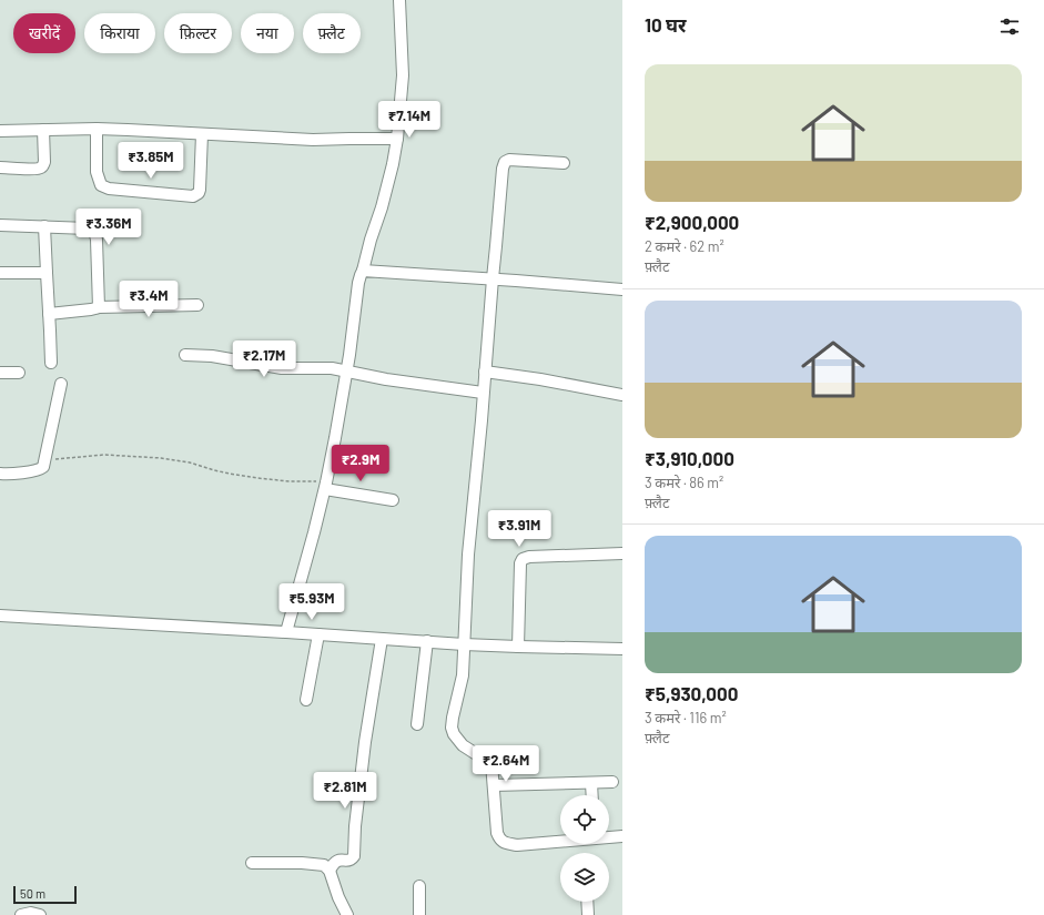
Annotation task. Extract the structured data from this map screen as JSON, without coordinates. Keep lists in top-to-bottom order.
{
  "scale_bar": "50 m",
  "page": {
    "heading": "10 घर",
    "chip": [
      "खरीदें",
      "किराया",
      "फ़िल्टर",
      "नया",
      "फ़्लैट"
    ],
    "list": [
      {
        "name": "₹2,900,000",
        "note": "2 कमरे · 62 m² · फ़्लैट"
      },
      {
        "name": "₹3,910,000",
        "note": "3 कमरे · 86 m² · फ़्लैट"
      },
      {
        "name": "₹5,930,000",
        "note": "3 कमरे · 116 m² · फ़्लैट"
      }
    ],
    "price": [
      "₹7.14M",
      "₹3.85M",
      "₹3.36M",
      "₹3.4M",
      "₹2.17M",
      "₹2.9M",
      "₹3.91M",
      "₹5.93M",
      "₹2.64M",
      "₹2.81M"
    ],
    "scale": "50 m"
  }
}
